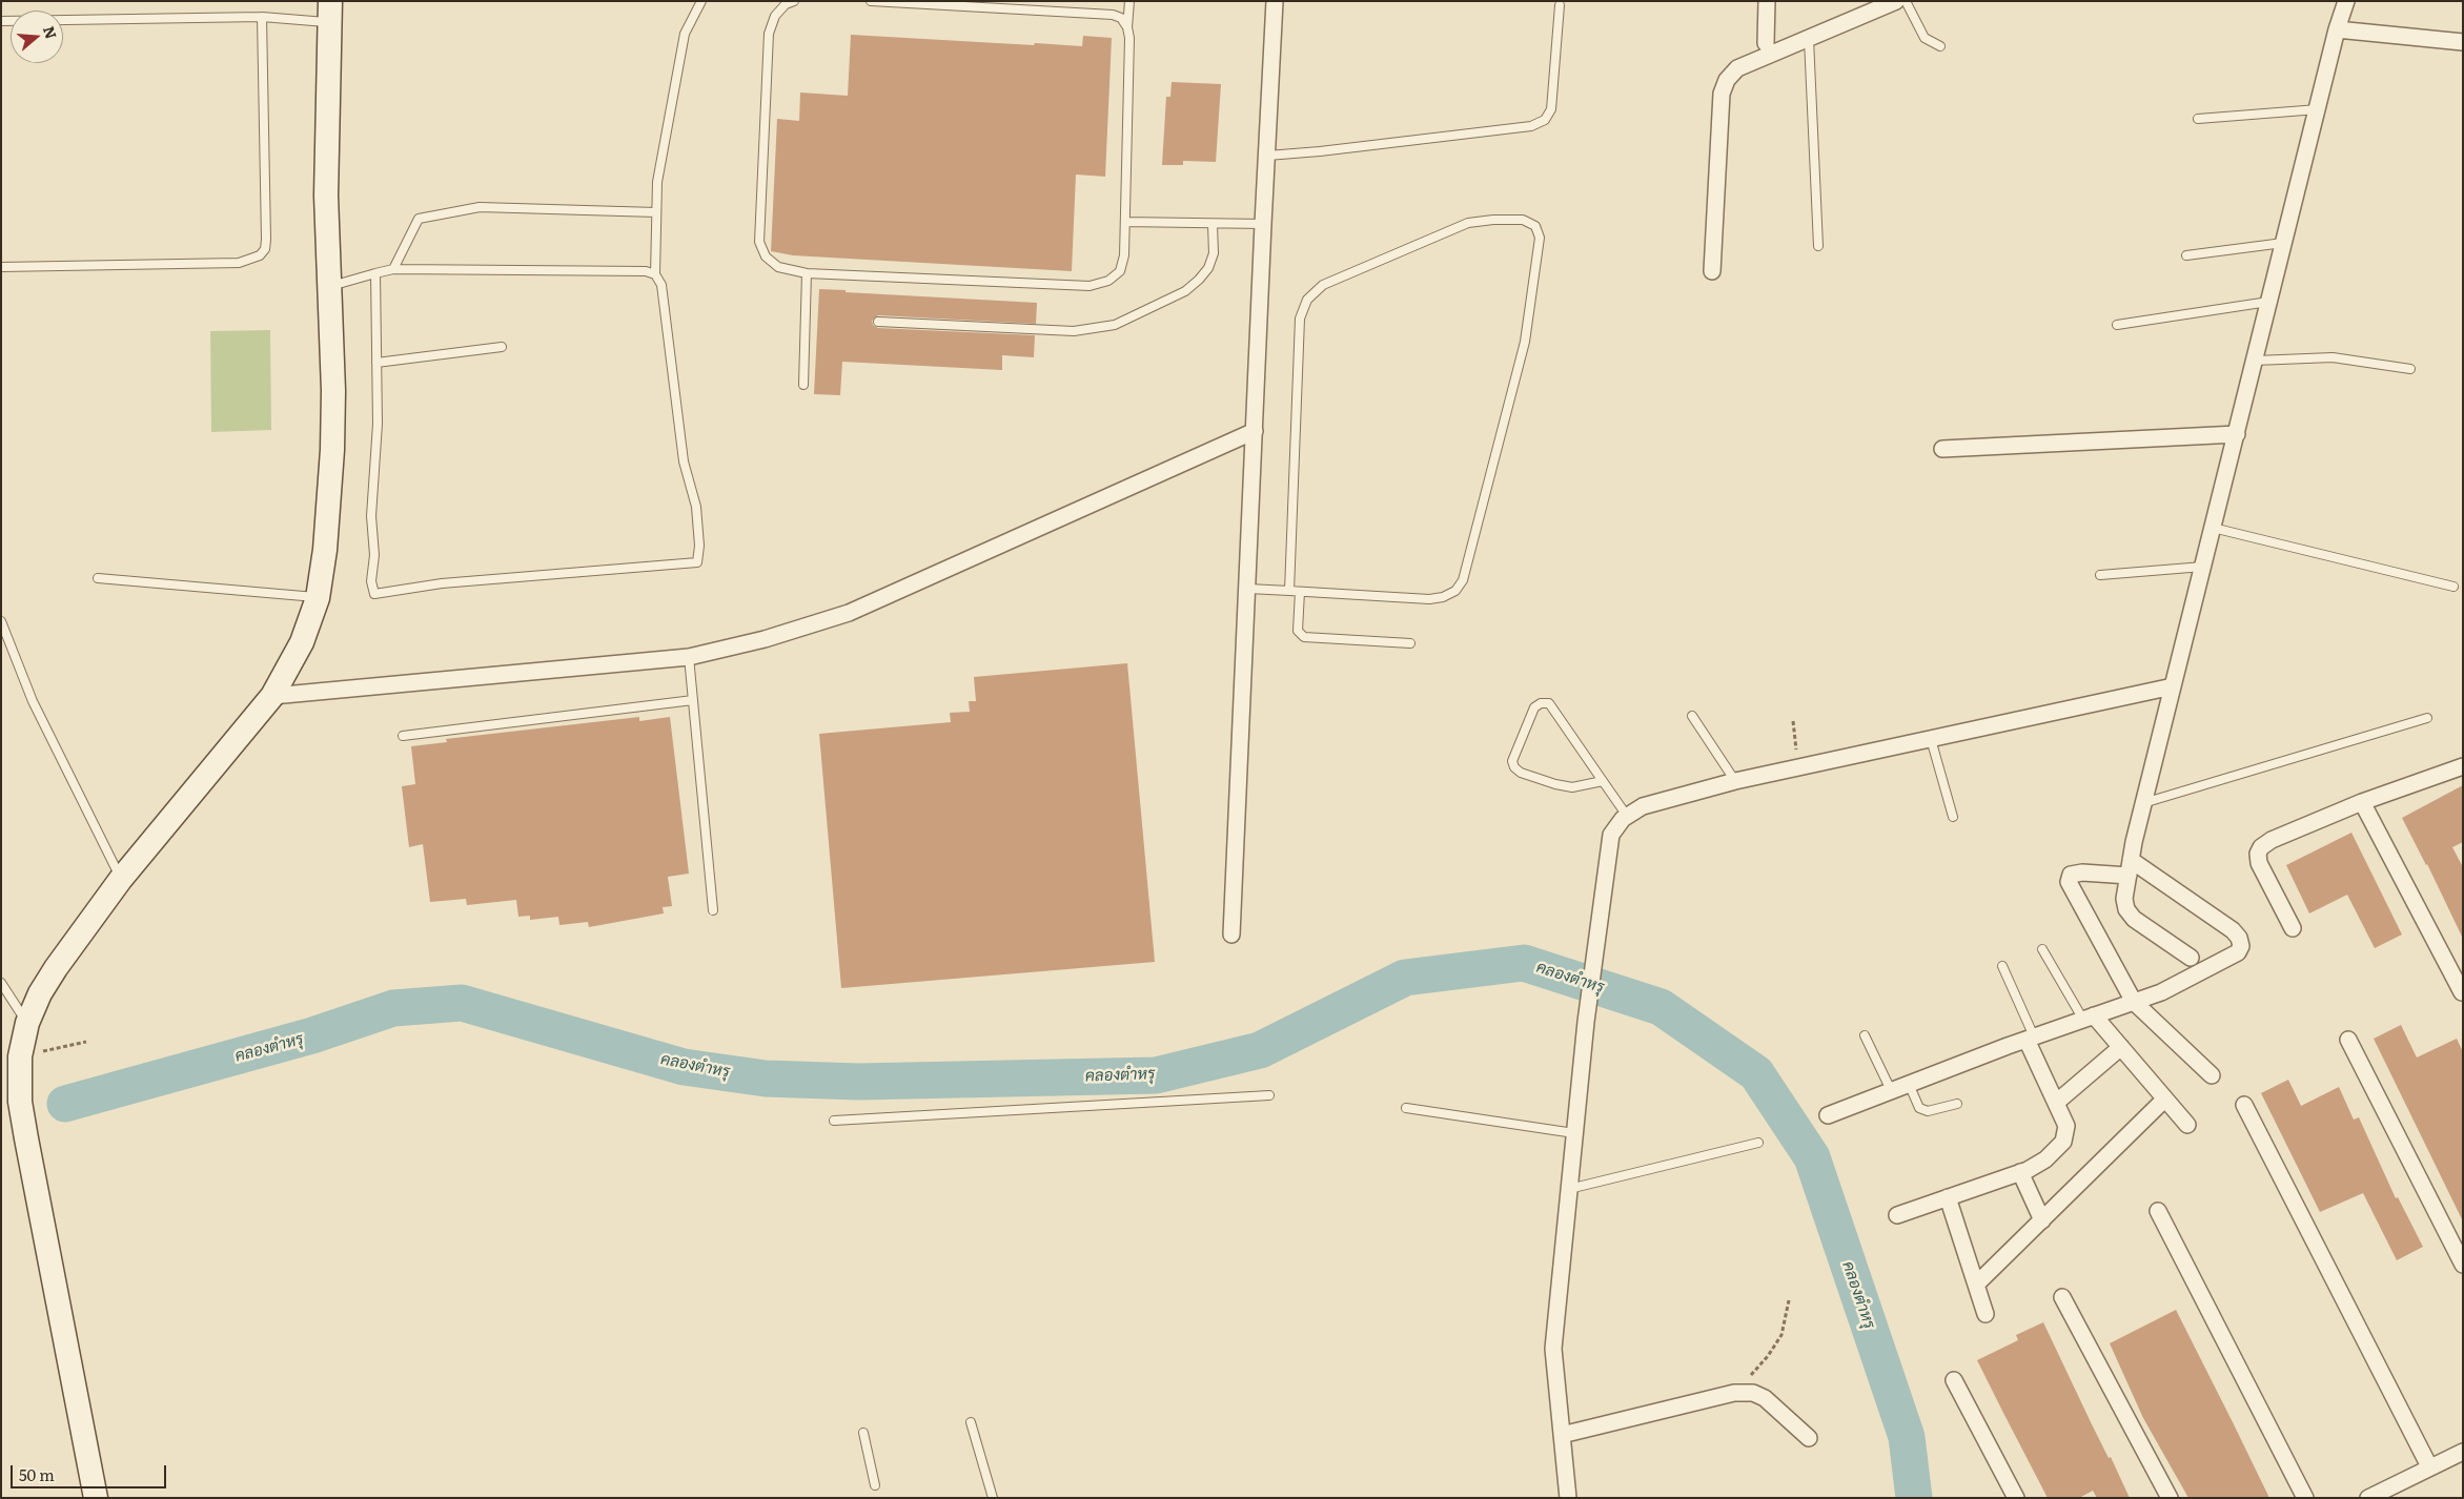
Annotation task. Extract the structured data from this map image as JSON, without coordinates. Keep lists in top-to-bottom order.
{
  "water": ["คลองตำหรุ"],
  "scale_bar": "50 m",
  "north": "right"
}
